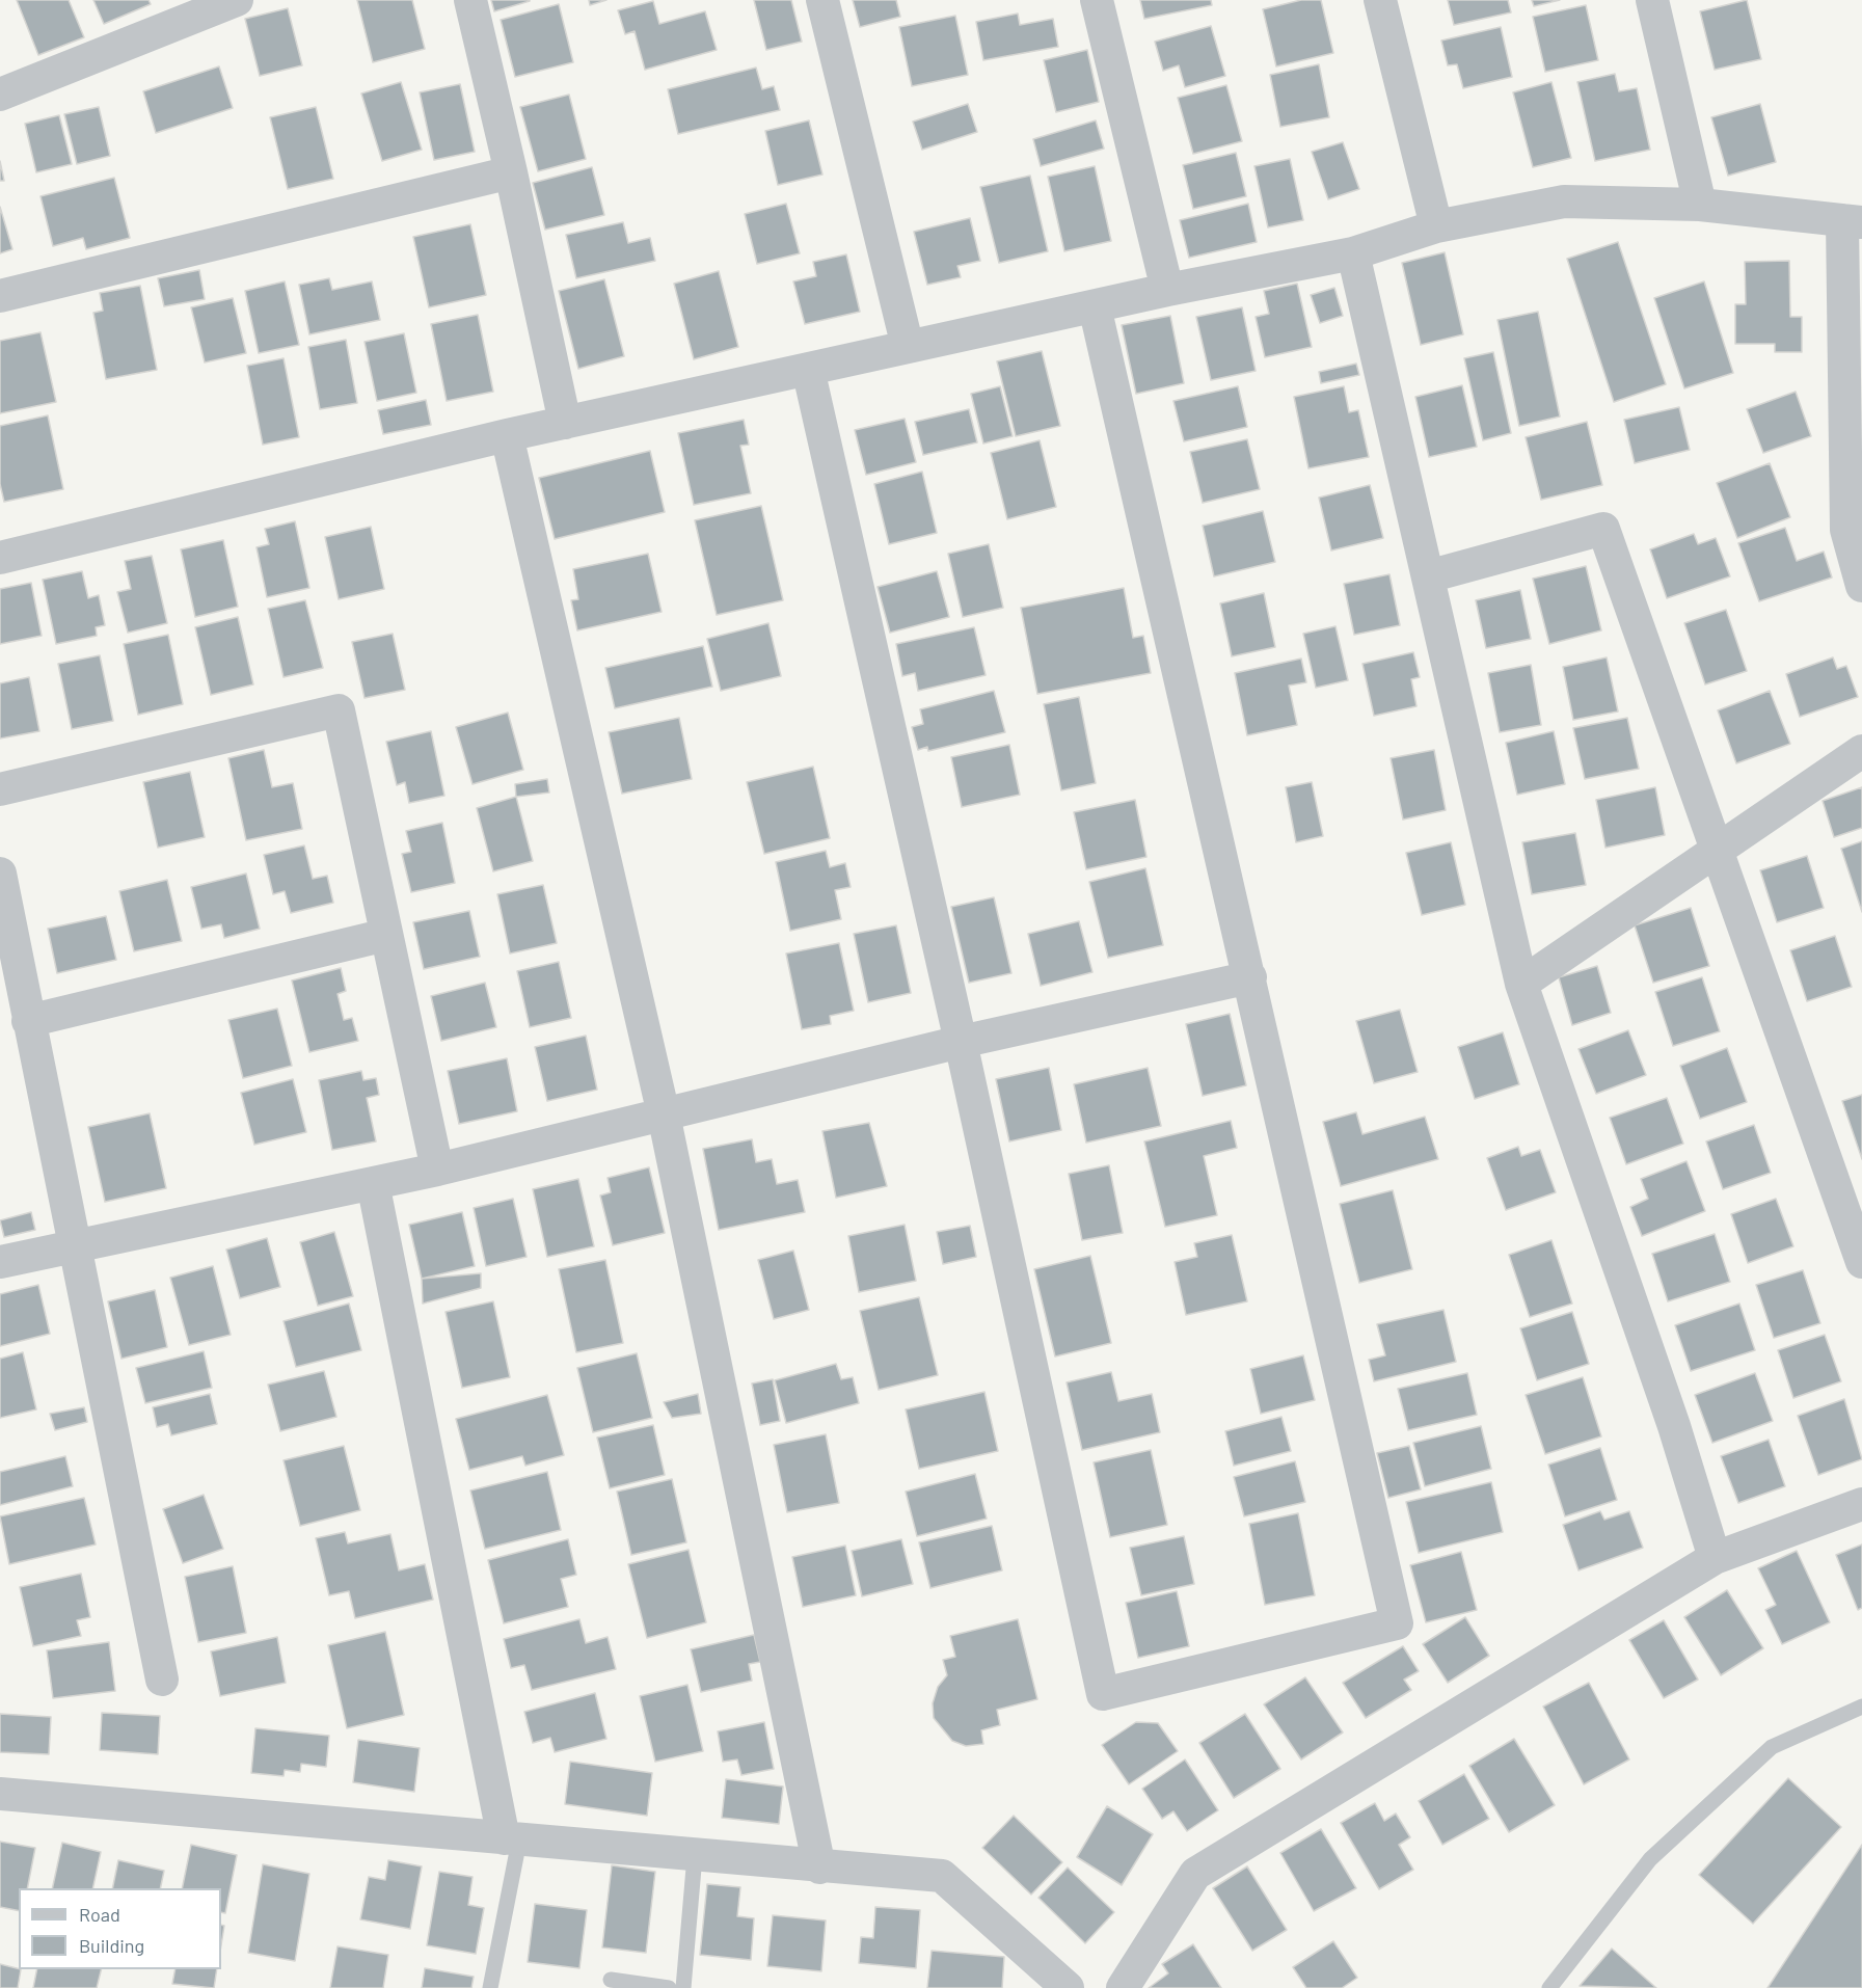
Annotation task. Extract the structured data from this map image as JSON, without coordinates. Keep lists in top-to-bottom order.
{
  "legend": ["Road", "Building"]
}
